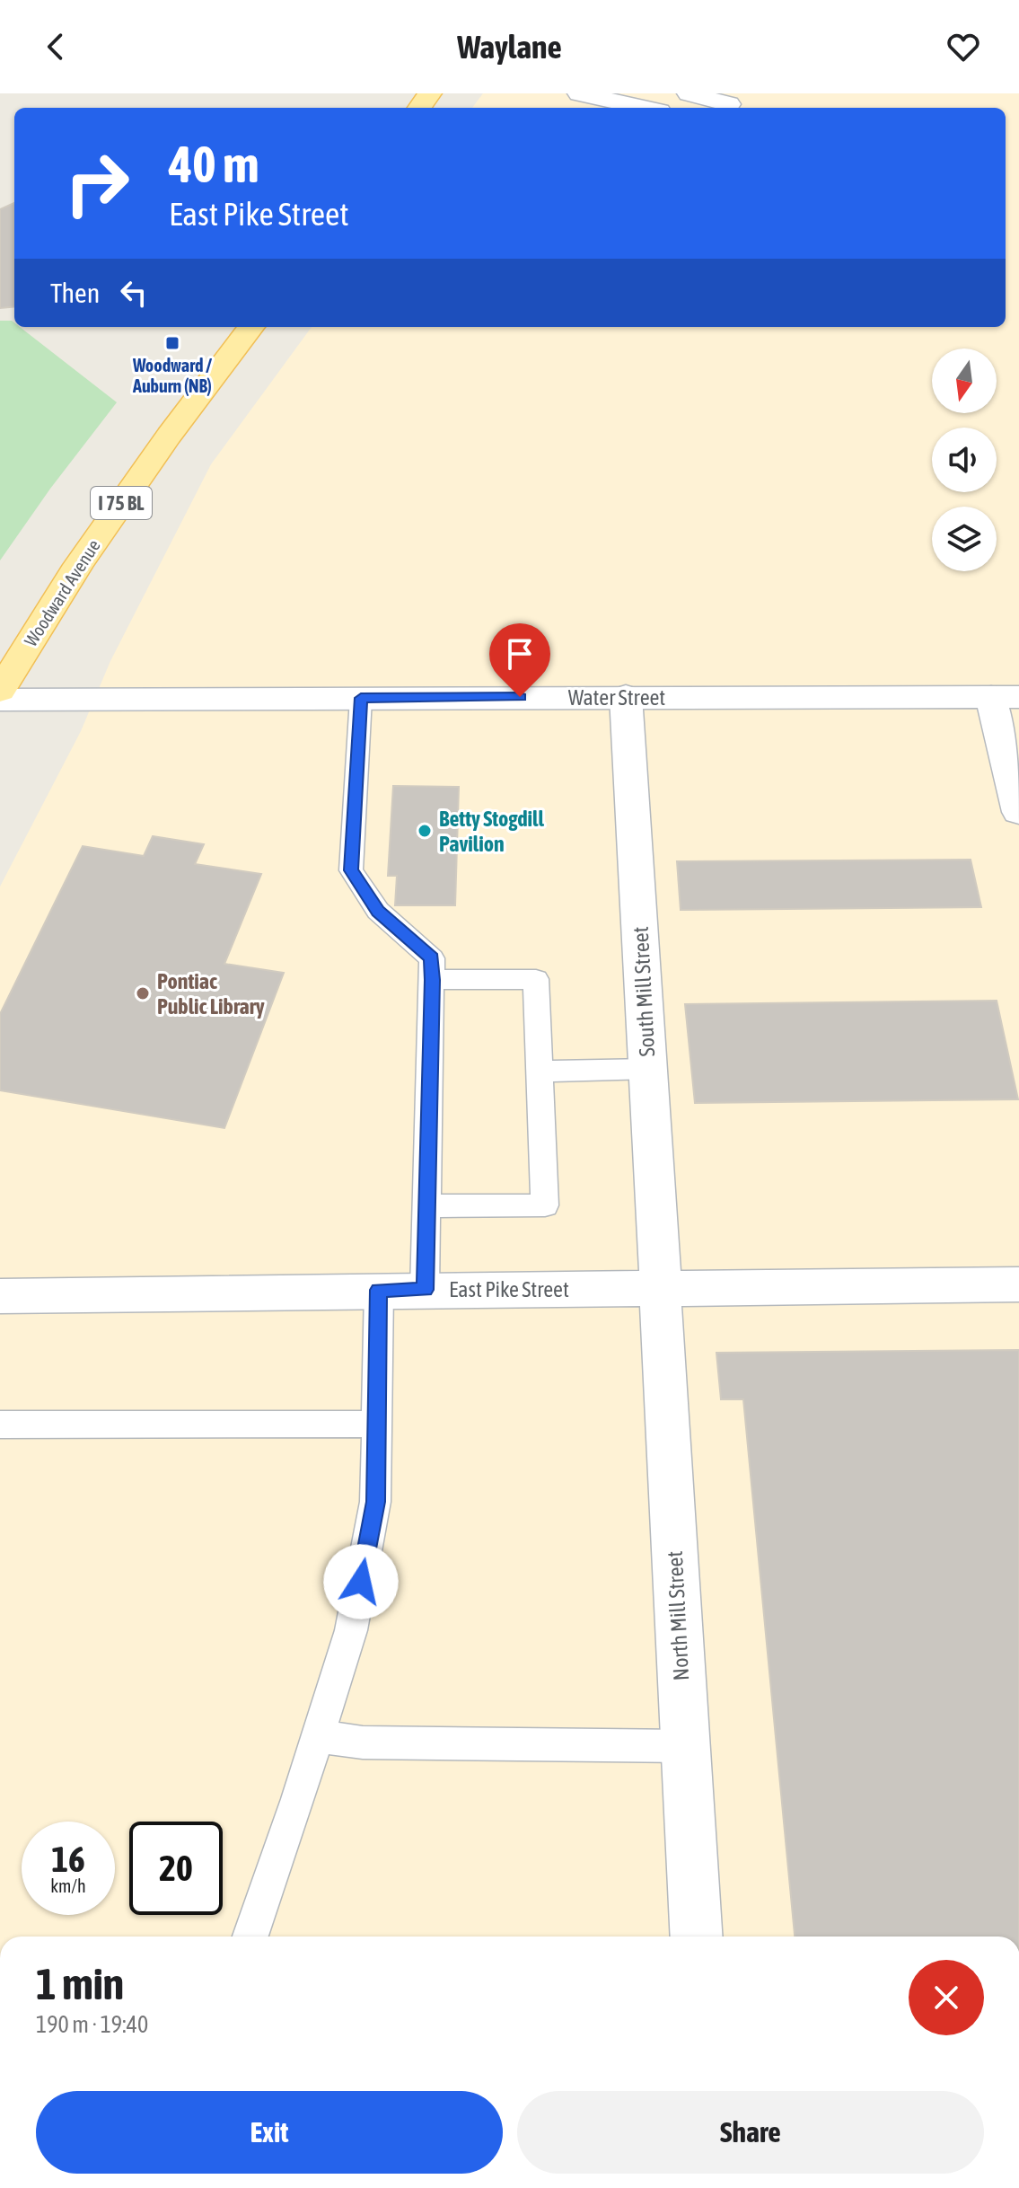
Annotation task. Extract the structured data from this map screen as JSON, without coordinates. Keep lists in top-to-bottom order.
{
  "streets": {
    "main road": ["I 75 BL", "Woodward Avenue"],
    "street": [
      "Water Street",
      "South Mill Street",
      "East Pike Street",
      "North Mill Street"
    ]
  },
  "crossings": [
    ["Water Street", "South Mill Street"],
    ["South Mill Street", "East Pike Street"],
    ["South Mill Street", "North Mill Street"],
    ["East Pike Street", "North Mill Street"]
  ],
  "places": {
    "transit": ["Woodward / Auburn (NB)"],
    "other": ["Betty Stogdill Pavilion", "Pontiac Public Library"]
  },
  "north": "bottom",
  "page": {
    "header": "Waylane",
    "turn": ["40 m", "East Pike Street"],
    "then": "Then",
    "speed": "16 km/h",
    "limit": "20",
    "heading": ["1 min", "190 m · 19:40"],
    "buttons": ["Exit", "Share"]
  }
}
